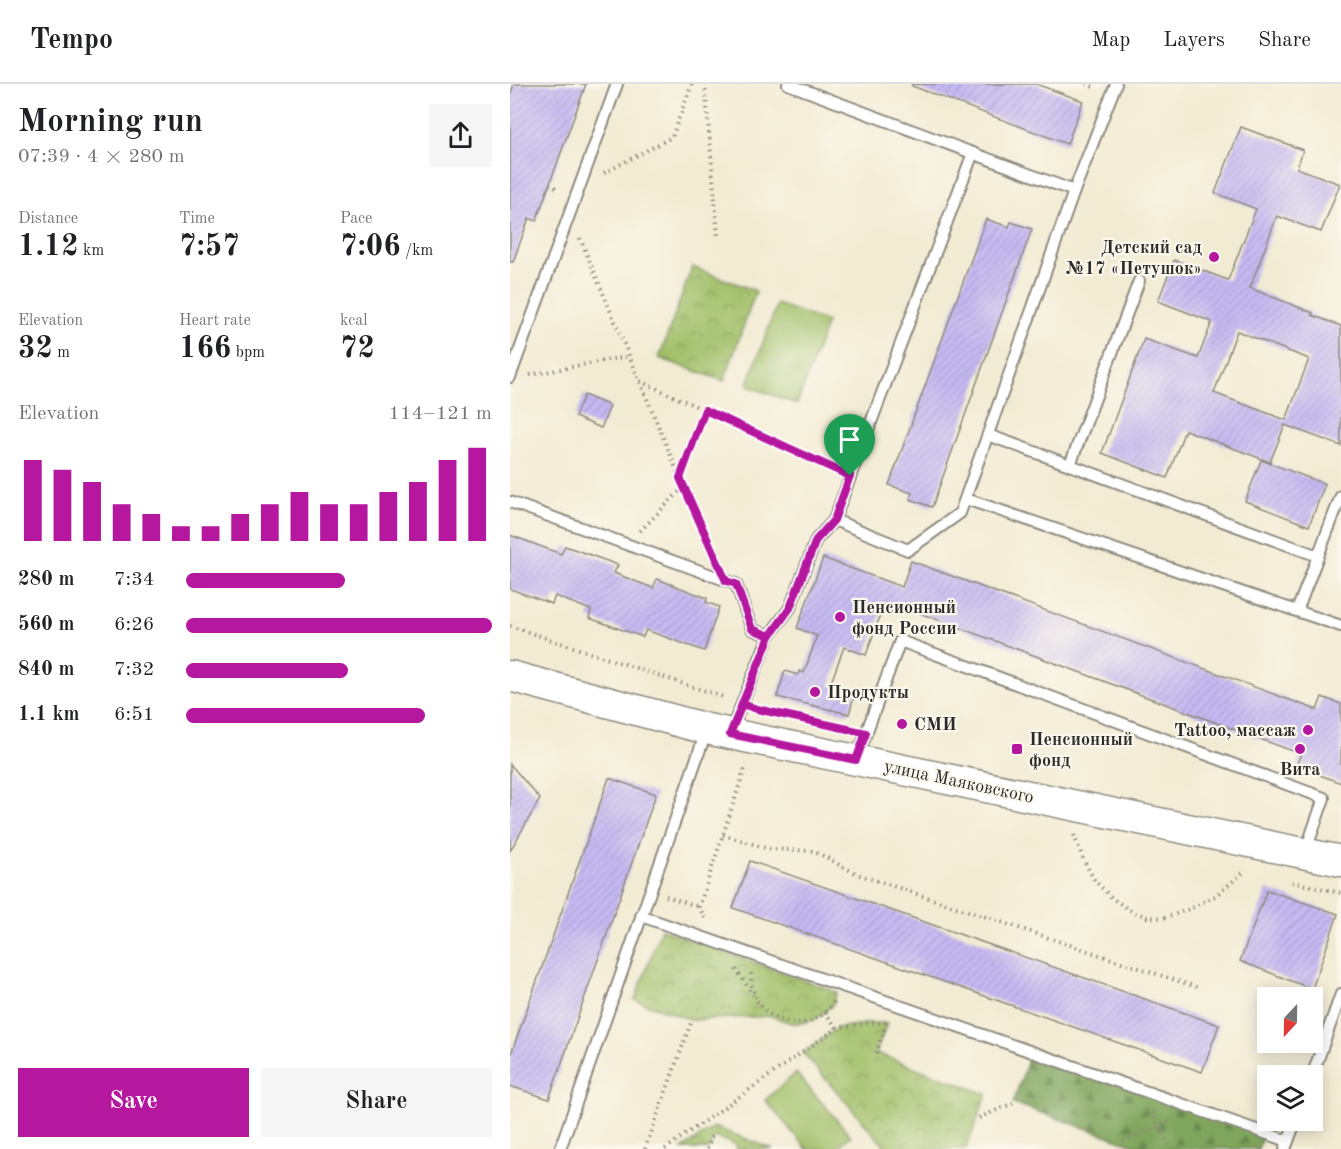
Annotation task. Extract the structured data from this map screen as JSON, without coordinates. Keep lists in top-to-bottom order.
{
  "streets": {
    "street": ["улица Маяковского"]
  },
  "places": {
    "other": [
      "Детский сад №17 «Петушок»",
      "Пенсионный фонд России",
      "Продукты",
      "СМИ",
      "Tattoo, массаж",
      "Вита"
    ],
    "transit": ["Пенсионный фонд"]
  },
  "north": "bottom",
  "page": {
    "header": "Tempo",
    "nav": ["Map", "Layers", "Share"],
    "heading": ["Morning run", "07:39 · 4 × 280 m"],
    "stats": [
      ["Distance", "1.12 km"],
      ["Time", "7:57"],
      ["Pace", "7:06 /km"],
      ["Elevation", "32 m"],
      ["Heart rate", "166 bpm"],
      ["kcal", "72"]
    ],
    "chart": ["Elevation", "114–121 m"],
    "list": [
      {
        "name": "280 m",
        "note": "7:34"
      },
      {
        "name": "560 m",
        "note": "6:26"
      },
      {
        "name": "840 m",
        "note": "7:32"
      },
      {
        "name": "1.1 km",
        "note": "6:51"
      }
    ],
    "buttons": ["Save", "Share"]
  }
}
